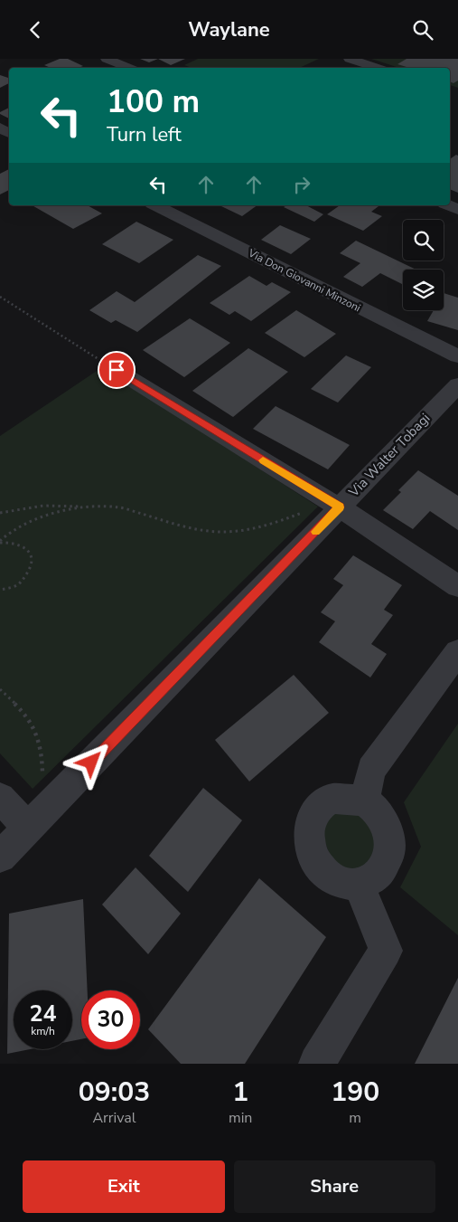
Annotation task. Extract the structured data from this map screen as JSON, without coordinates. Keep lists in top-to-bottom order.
{
  "streets": {
    "street": ["Via Don Giovanni Minzoni", "Via Walter Tobagi"]
  },
  "page": {
    "header": "Waylane",
    "turn": ["100 m", "Turn left"],
    "speed": "24 km/h",
    "limit": "30",
    "eta": [
      "09:03",
      "Arrival",
      "1",
      "min",
      "190",
      "m"
    ],
    "buttons": ["Exit", "Share"]
  }
}
